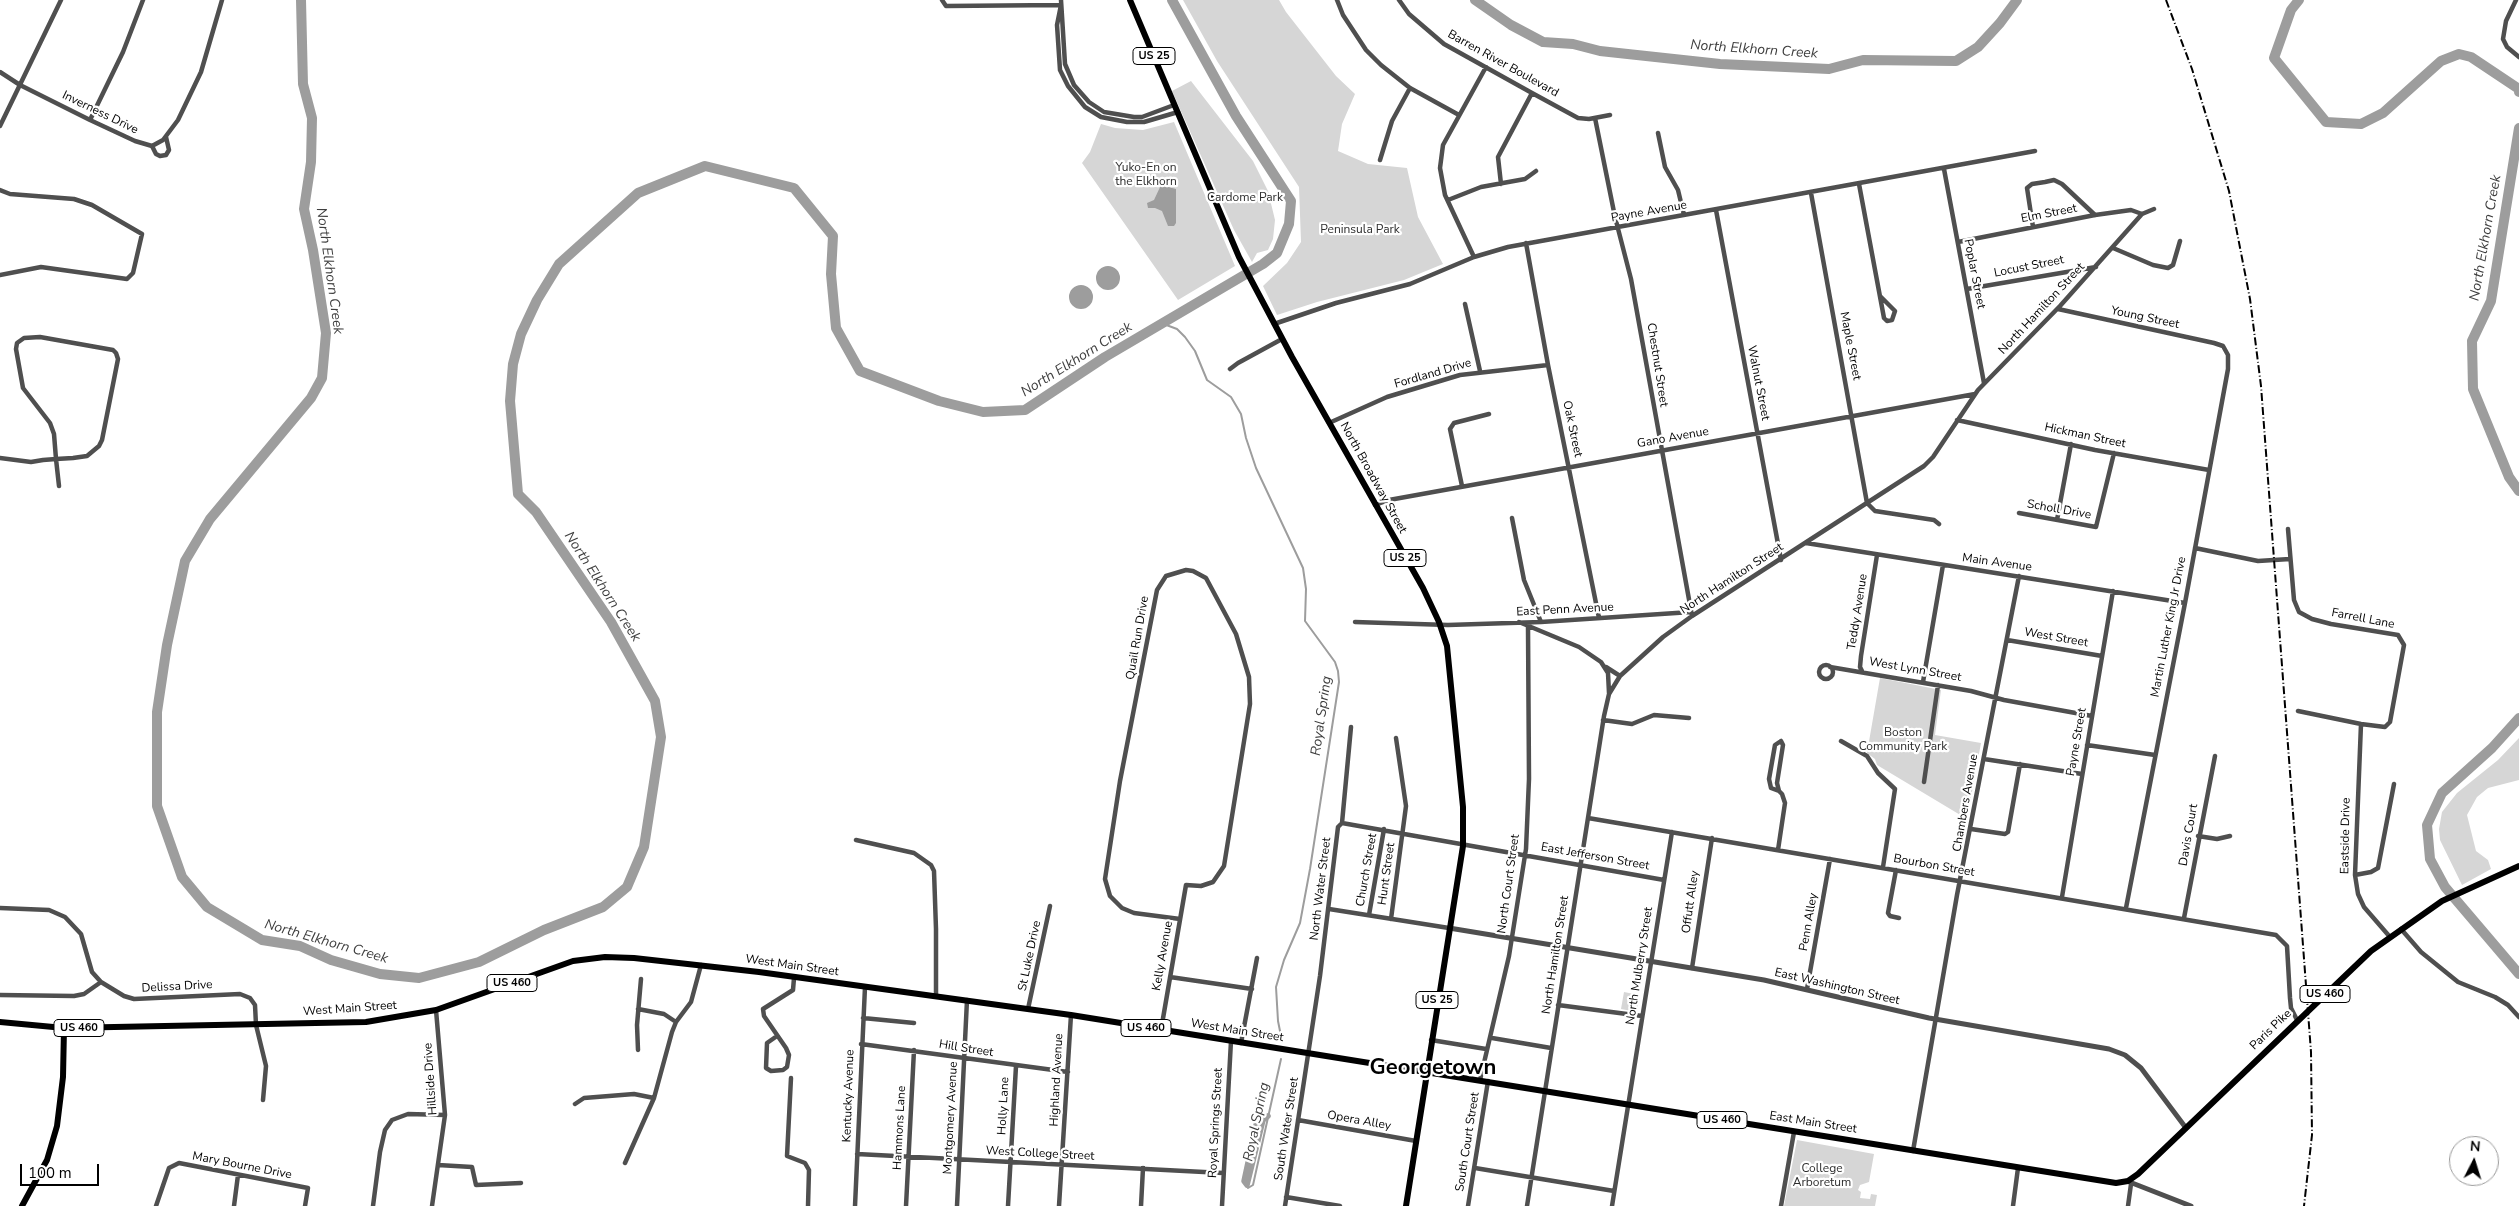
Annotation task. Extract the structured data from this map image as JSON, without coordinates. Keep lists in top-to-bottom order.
{
  "streets": {
    "main road": [
      "US 25",
      "North Broadway Street",
      "West Main Street",
      "US 460",
      "Paris Pike",
      "East Main Street"
    ],
    "street": [
      "Barren River Boulevard",
      "Inverness Drive",
      "Payne Avenue",
      "Elm Street",
      "Locust Street",
      "Poplar Street",
      "North Hamilton Street",
      "Young Street",
      "Maple Street",
      "Chestnut Street",
      "Fordland Drive",
      "Walnut Street",
      "Oak Street",
      "Hickman Street",
      "Gano Avenue",
      "Scholl Drive",
      "Main Avenue",
      "East Penn Avenue",
      "Teddy Avenue",
      "Farrell Lane",
      "Martin Luther King Jr Drive",
      "Quail Run Drive",
      "West Street",
      "West Lynn Street",
      "Payne Street",
      "Chambers Avenue",
      "Davis Court",
      "Eastside Drive",
      "East Jefferson Street",
      "Bourbon Street",
      "Church Street",
      "Hunt Street",
      "North Court Street",
      "North Water Street",
      "Offutt Alley",
      "Penn Alley",
      "St Luke Drive",
      "Kelly Avenue",
      "North Mulberry Street",
      "Delissa Drive",
      "East Washington Street",
      "Hill Street",
      "Hillside Drive",
      "Highland Avenue",
      "Kentucky Avenue",
      "Holly Lane",
      "Montgomery Avenue",
      "Opera Alley",
      "Royal Springs Street",
      "Hammons Lane",
      "South Water Street",
      "South Court Street",
      "West College Street",
      "Mary Bourne Drive"
    ]
  },
  "crossings": [
    ["US 25", "North Broadway Street"],
    ["US 25", "West Main Street"],
    ["US 25", "East Washington Street"],
    ["US 25", "Opera Alley"],
    ["US 25", "East Main Street"],
    ["Barren River Boulevard", "Chestnut Street"],
    ["Payne Avenue", "Poplar Street"],
    ["Payne Avenue", "Maple Street"],
    ["Payne Avenue", "Chestnut Street"],
    ["Payne Avenue", "Walnut Street"],
    ["Payne Avenue", "Oak Street"],
    ["Payne Avenue", "North Broadway Street"],
    ["Elm Street", "Poplar Street"],
    ["Elm Street", "North Hamilton Street"],
    ["Locust Street", "Poplar Street"],
    ["Locust Street", "North Hamilton Street"],
    ["Poplar Street", "North Hamilton Street"],
    ["North Hamilton Street", "Young Street"],
    ["North Hamilton Street", "Maple Street"],
    ["North Hamilton Street", "Chestnut Street"],
    ["North Hamilton Street", "Walnut Street"],
    ["North Hamilton Street", "Hickman Street"],
    ["North Hamilton Street", "Gano Avenue"],
    ["North Hamilton Street", "Main Avenue"],
    ["North Hamilton Street", "East Penn Avenue"],
    ["North Hamilton Street", "East Jefferson Street"],
    ["North Hamilton Street", "Bourbon Street"],
    ["North Hamilton Street", "East Washington Street"],
    ["North Hamilton Street", "East Main Street"],
    ["Young Street", "Martin Luther King Jr Drive"],
    ["Maple Street", "Gano Avenue"],
    ["Chestnut Street", "Gano Avenue"],
    ["Chestnut Street", "East Penn Avenue"],
    ["Fordland Drive", "Oak Street"],
    ["Fordland Drive", "North Broadway Street"],
    ["Walnut Street", "Gano Avenue"],
    ["Oak Street", "Gano Avenue"],
    ["Oak Street", "East Penn Avenue"],
    ["Hickman Street", "Scholl Drive"],
    ["Hickman Street", "Martin Luther King Jr Drive"],
    ["Gano Avenue", "North Broadway Street"],
    ["North Broadway Street", "East Penn Avenue"],
    ["North Broadway Street", "East Jefferson Street"],
    ["North Broadway Street", "East Washington Street"],
    ["Main Avenue", "Teddy Avenue"],
    ["Main Avenue", "Martin Luther King Jr Drive"],
    ["Main Avenue", "Payne Street"],
    ["Main Avenue", "Chambers Avenue"],
    ["Teddy Avenue", "West Lynn Street"],
    ["Farrell Lane", "Eastside Drive"],
    ["Martin Luther King Jr Drive", "Bourbon Street"],
    ["Quail Run Drive", "Kelly Avenue"],
    ["West Street", "Payne Street"],
    ["West Street", "Chambers Avenue"],
    ["West Lynn Street", "Payne Street"],
    ["West Lynn Street", "Chambers Avenue"],
    ["Payne Street", "Bourbon Street"],
    ["Chambers Avenue", "Bourbon Street"],
    ["Chambers Avenue", "East Washington Street"],
    ["Chambers Avenue", "East Main Street"],
    ["Davis Court", "Bourbon Street"],
    ["Eastside Drive", "Paris Pike"],
    ["East Jefferson Street", "Church Street"],
    ["East Jefferson Street", "Hunt Street"],
    ["East Jefferson Street", "North Court Street"],
    ["East Jefferson Street", "North Water Street"],
    ["East Jefferson Street", "North Mulberry Street"],
    ["Bourbon Street", "Offutt Alley"],
    ["Bourbon Street", "Penn Alley"],
    ["Bourbon Street", "North Mulberry Street"],
    ["Bourbon Street", "Paris Pike"],
    ["North Court Street", "East Washington Street"],
    ["North Court Street", "East Main Street"],
    ["North Water Street", "West Main Street"],
    ["North Water Street", "South Water Street"],
    ["Offutt Alley", "East Washington Street"],
    ["Penn Alley", "East Washington Street"],
    ["St Luke Drive", "West Main Street"],
    ["Kelly Avenue", "West Main Street"],
    ["West Main Street", "US 460"],
    ["West Main Street", "Delissa Drive"],
    ["West Main Street", "Hillside Drive"],
    ["West Main Street", "Highland Avenue"],
    ["West Main Street", "Kentucky Avenue"],
    ["West Main Street", "Montgomery Avenue"],
    ["West Main Street", "Royal Springs Street"],
    ["West Main Street", "East Main Street"],
    ["West Main Street", "South Water Street"],
    ["North Mulberry Street", "East Washington Street"],
    ["North Mulberry Street", "East Main Street"],
    ["East Washington Street", "Paris Pike"],
    ["Paris Pike", "East Main Street"],
    ["Hill Street", "Highland Avenue"],
    ["Hill Street", "Kentucky Avenue"],
    ["Hill Street", "Holly Lane"],
    ["Hill Street", "Montgomery Avenue"],
    ["Hill Street", "Hammons Lane"],
    ["Highland Avenue", "West College Street"],
    ["Kentucky Avenue", "West College Street"],
    ["Holly Lane", "West College Street"],
    ["Montgomery Avenue", "West College Street"],
    ["Opera Alley", "South Water Street"],
    ["Royal Springs Street", "West College Street"],
    ["East Main Street", "South Court Street"],
    ["Hammons Lane", "West College Street"]
  ],
  "districts": ["Georgetown"],
  "water": ["North Elkhorn Creek", "Royal Spring"],
  "parks": [
    "Yuko-En on the Elkhorn",
    "Cardome Park",
    "Peninsula Park",
    "Boston Community Park",
    "College Arboretum"
  ],
  "scale_bar": "100 m",
  "north": "top"
}
